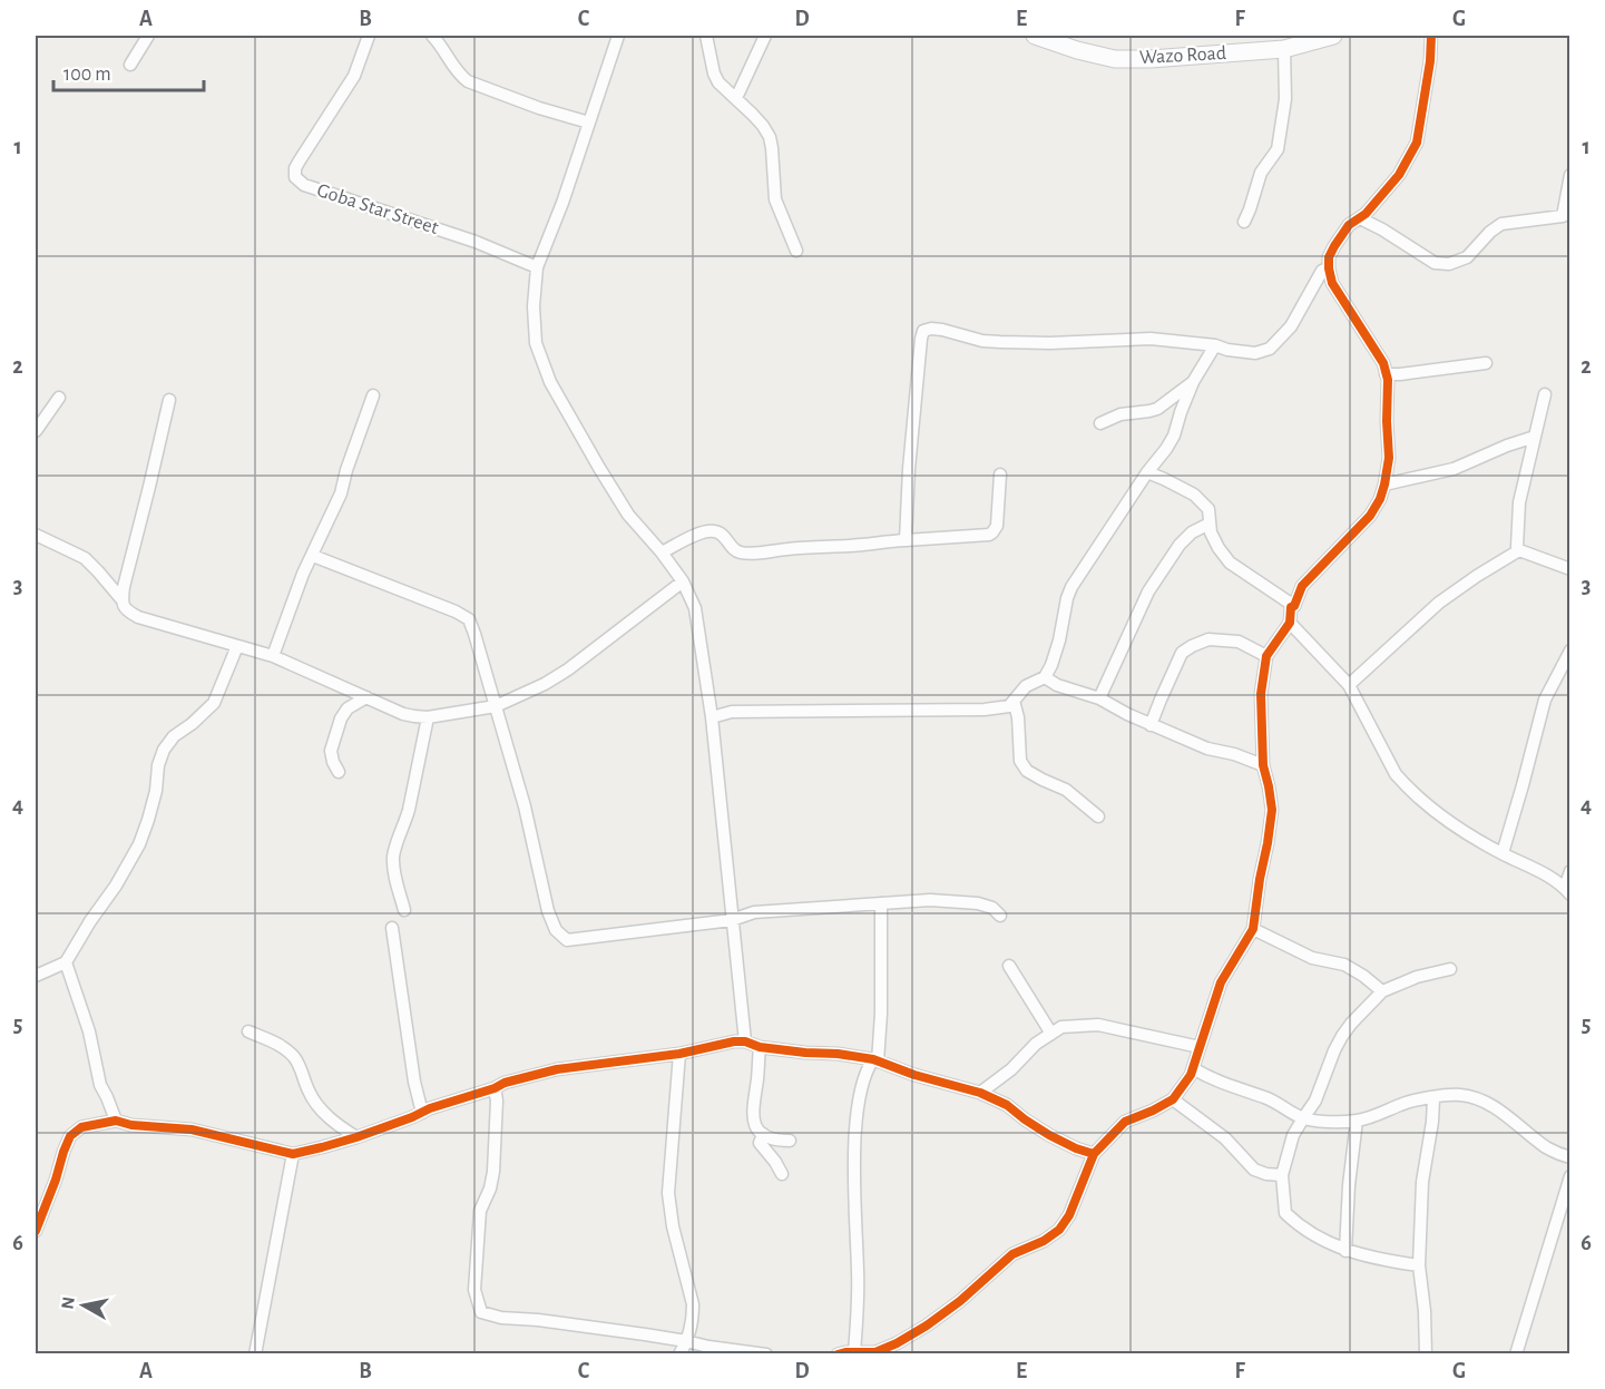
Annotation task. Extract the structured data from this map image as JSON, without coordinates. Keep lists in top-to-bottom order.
{
  "streets": {
    "main road": ["Wazo Road"],
    "street": ["Goba Star Street"]
  },
  "scale_bar": "100 m",
  "north": "left",
  "grid": {
    "columns": [
      "A",
      "B",
      "C",
      "D",
      "E",
      "F",
      "G"
    ],
    "rows": [
      "1",
      "2",
      "3",
      "4",
      "5",
      "6"
    ]
  }
}
